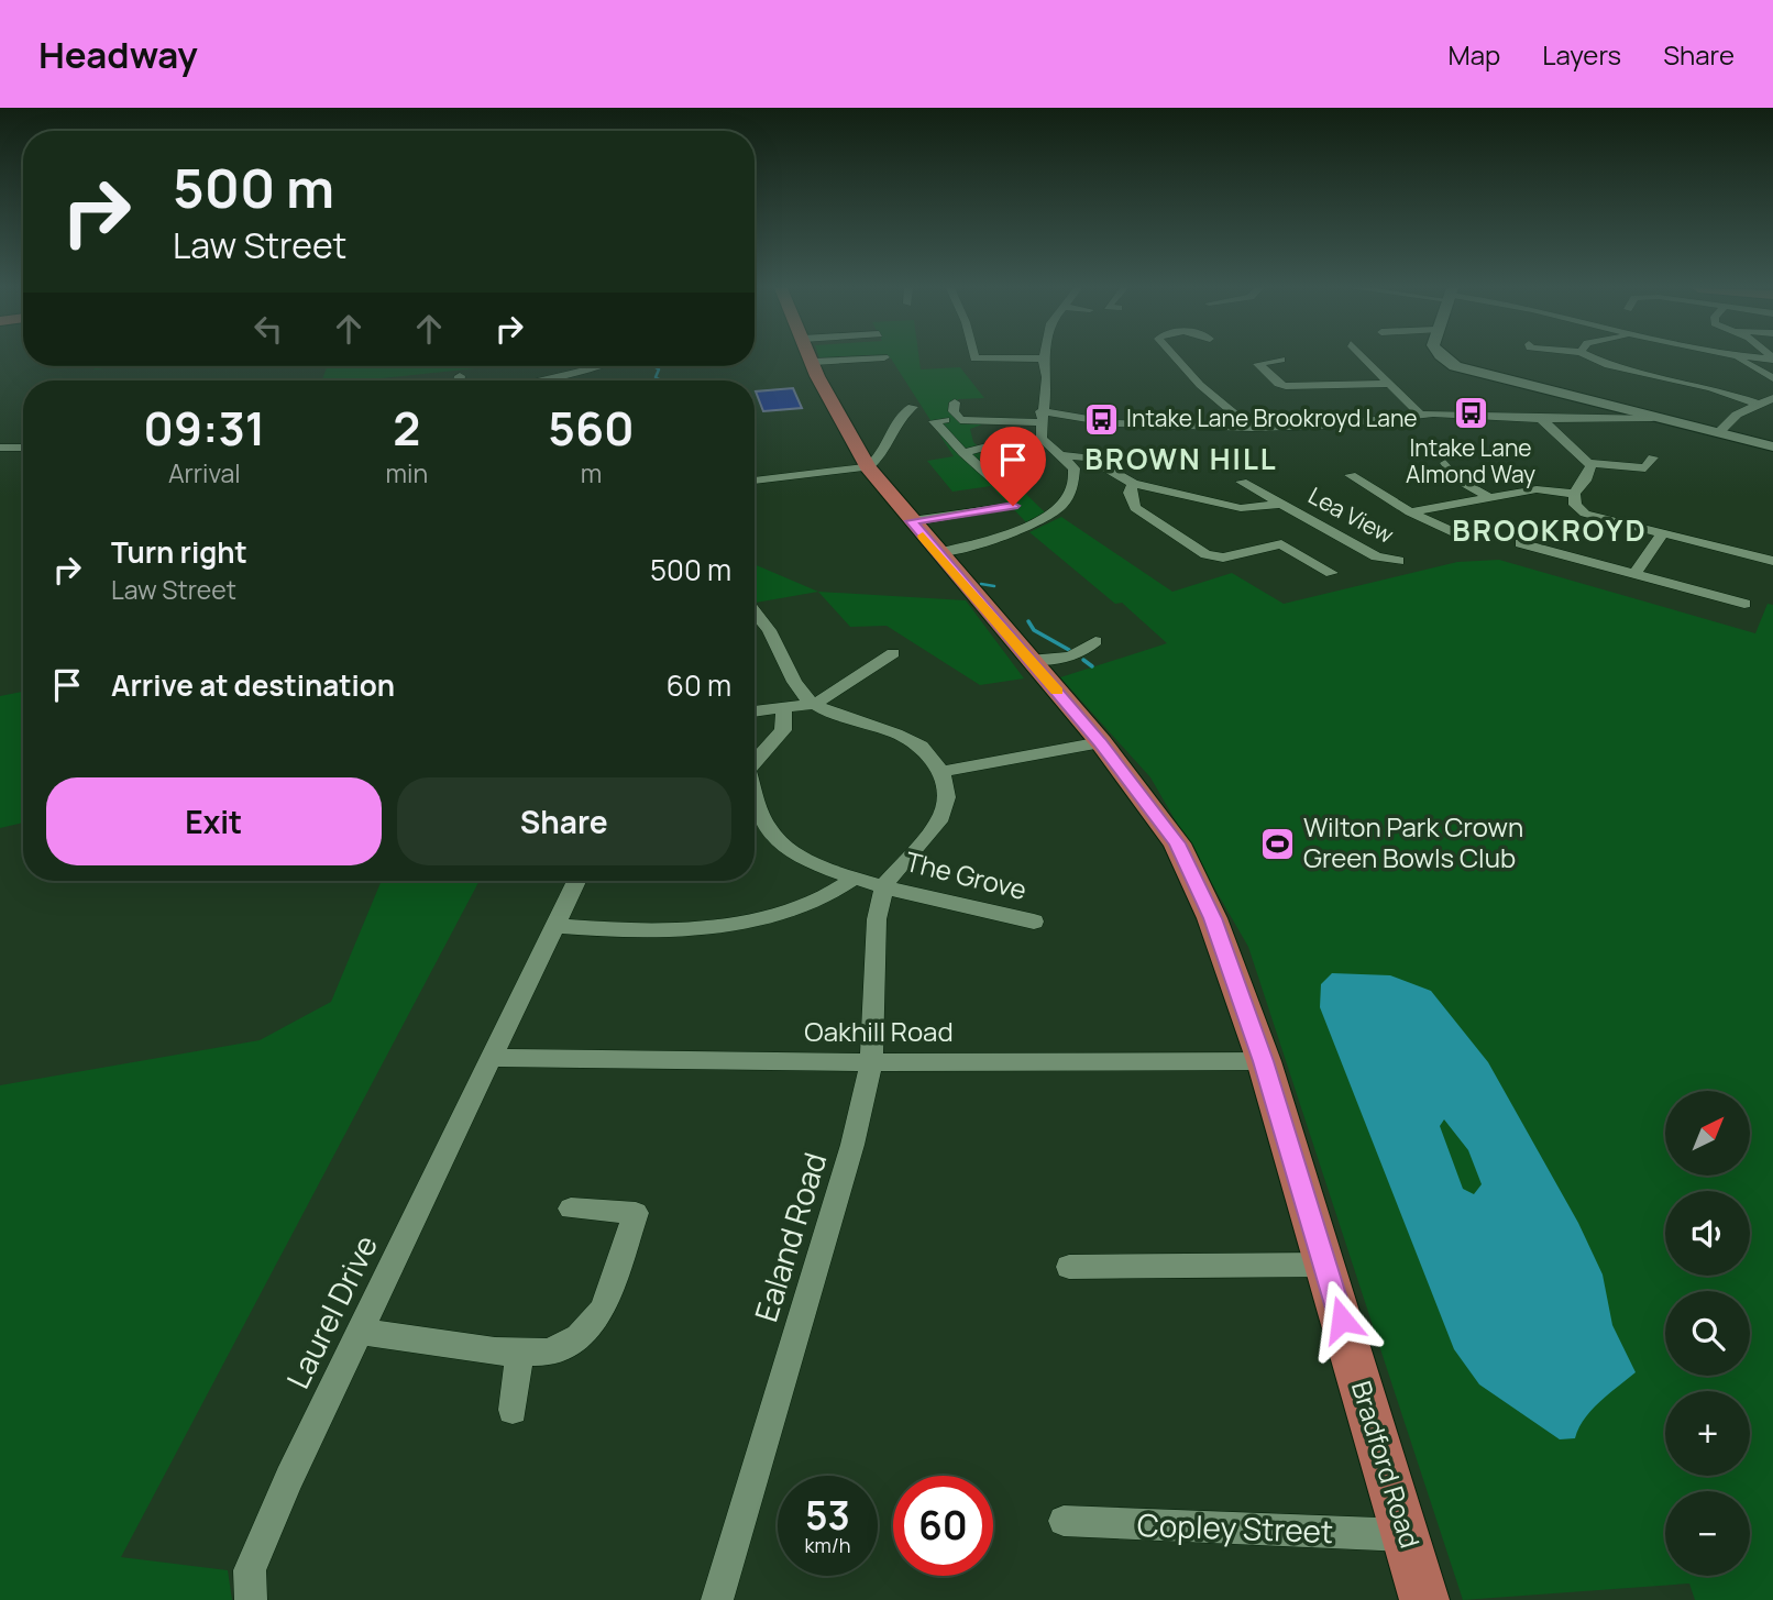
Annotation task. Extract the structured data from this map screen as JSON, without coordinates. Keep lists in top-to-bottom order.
{
  "streets": {
    "main road": ["Bradford Road"],
    "street": [
      "Lea View",
      "The Grove",
      "Oakhill Road",
      "Ealand Road",
      "Laurel Drive",
      "Copley Street"
    ]
  },
  "crossings": [
    ["The Grove", "Ealand Road"],
    ["Oakhill Road", "Ealand Road"],
    ["Oakhill Road", "Laurel Drive"],
    ["Oakhill Road", "Bradford Road"],
    ["Bradford Road", "Copley Street"]
  ],
  "districts": ["BROWN HILL", "BROOKROYD"],
  "places": {
    "bus stop": ["Intake Lane Almond Way", "Intake Lane Brookroyd Lane"],
    "sports": ["Wilton Park Crown Green Bowls Club"]
  },
  "north": "top right",
  "page": {
    "header": "Headway",
    "nav": ["Map", "Layers", "Share"],
    "turn": ["500 m", "Law Street"],
    "eta": [
      "09:31",
      "Arrival",
      "2",
      "min",
      "560",
      "m"
    ],
    "list": [
      {
        "name": "Turn right",
        "note": "Law Street",
        "value": "500 m"
      },
      {
        "name": "Arrive at destination",
        "value": "60 m"
      }
    ],
    "buttons": ["Exit", "Share"],
    "map_buttons": ["+", "−"],
    "speed": "53 km/h",
    "limit": "60"
  }
}
